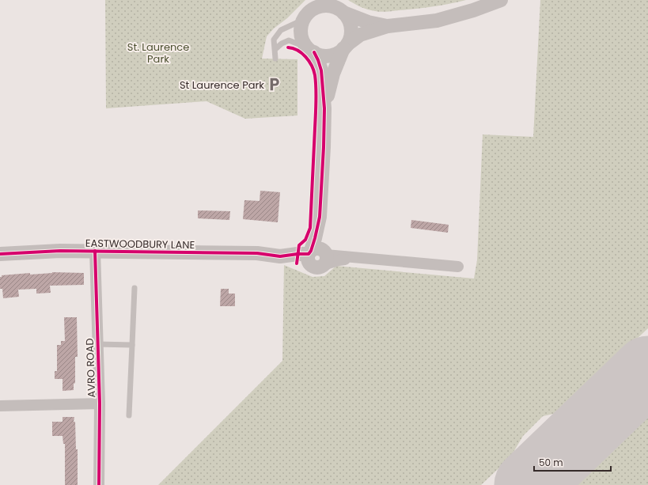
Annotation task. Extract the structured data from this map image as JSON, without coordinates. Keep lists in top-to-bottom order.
{
  "streets": {
    "street": ["EASTWOODBURY LANE", "AVRO ROAD"]
  },
  "crossings": [
    ["EASTWOODBURY LANE", "AVRO ROAD"]
  ],
  "parks": ["St. Laurence Park"],
  "places": {
    "parking": ["St Laurence Park"]
  },
  "scale_bar": "50 m"
}
